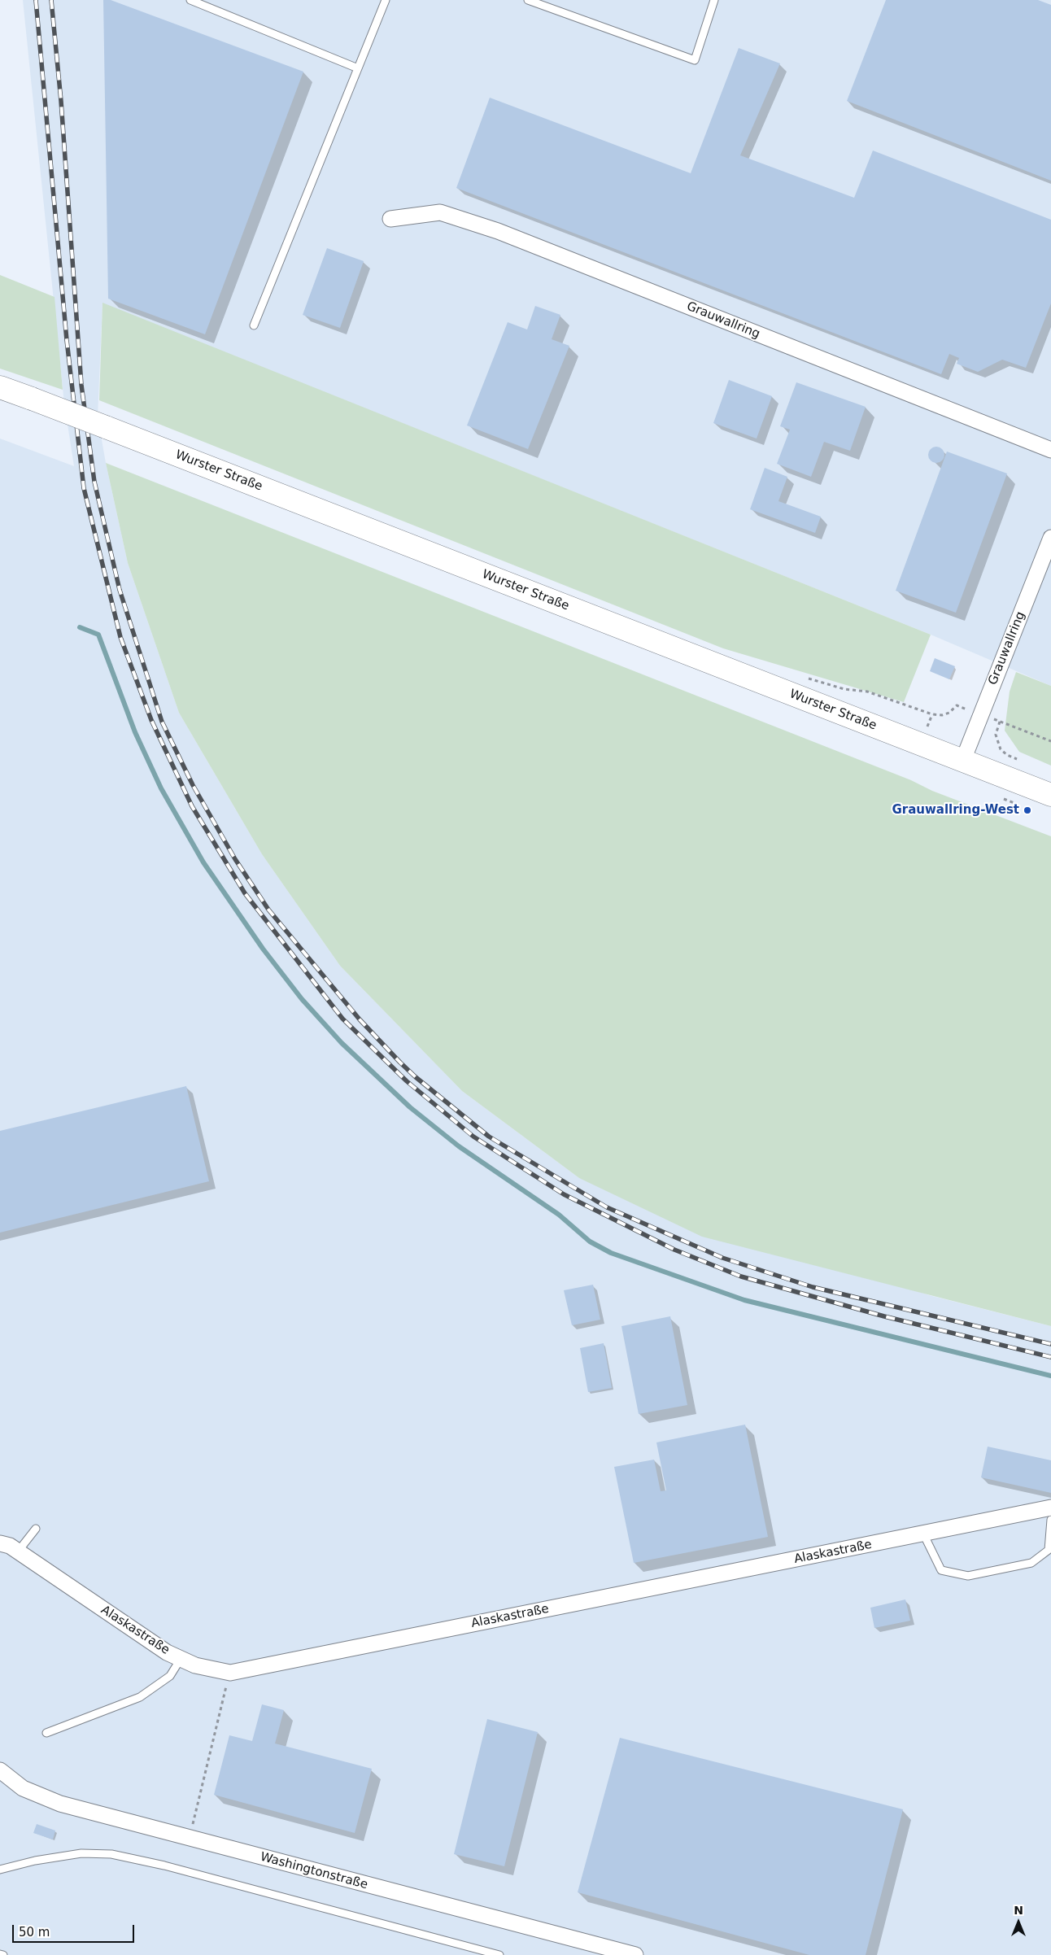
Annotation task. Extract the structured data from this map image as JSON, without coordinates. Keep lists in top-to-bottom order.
{
  "streets": {
    "main road": ["Wurster Straße"],
    "street": ["Grauwallring", "Alaskastraße", "Washingtonstraße"]
  },
  "crossings": [
    ["Grauwallring", "Wurster Straße"]
  ],
  "places": ["Grauwallring-West"],
  "scale_bar": "50 m",
  "north": "top"
}
